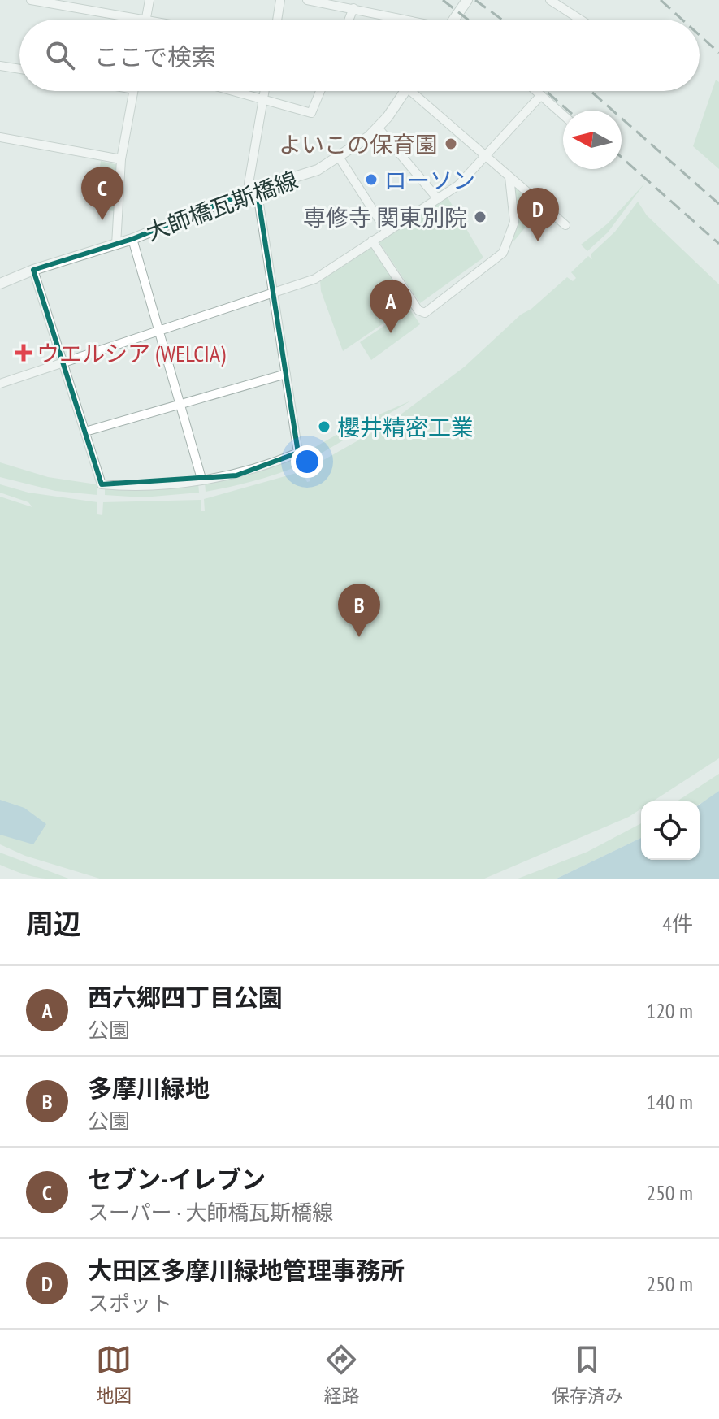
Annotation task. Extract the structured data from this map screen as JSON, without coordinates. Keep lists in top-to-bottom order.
{
  "streets": {
    "street": ["大師橋瓦斯橋線"]
  },
  "places": {
    "other": [
      "よいこの保育園",
      "ローソン",
      "専修寺 関東別院",
      "櫻井精密工業"
    ],
    "health": ["ウエルシア (WELCIA)"]
  },
  "north": "left",
  "page": {
    "search": "ここで検索",
    "pins": [
      "C",
      "D",
      "A",
      "B"
    ],
    "heading": ["周辺", "4件"],
    "list": [
      {
        "mark": "A",
        "name": "西六郷四丁目公園",
        "note": "公園",
        "value": "120 m"
      },
      {
        "mark": "B",
        "name": "多摩川緑地",
        "note": "公園",
        "value": "140 m"
      },
      {
        "mark": "C",
        "name": "セブン-イレブン",
        "note": "スーパー · 大師橋瓦斯橋線",
        "value": "250 m"
      },
      {
        "mark": "D",
        "name": "大田区多摩川緑地管理事務所",
        "note": "スポット",
        "value": "250 m"
      }
    ],
    "nav": ["地図", "経路", "保存済み"]
  }
}
